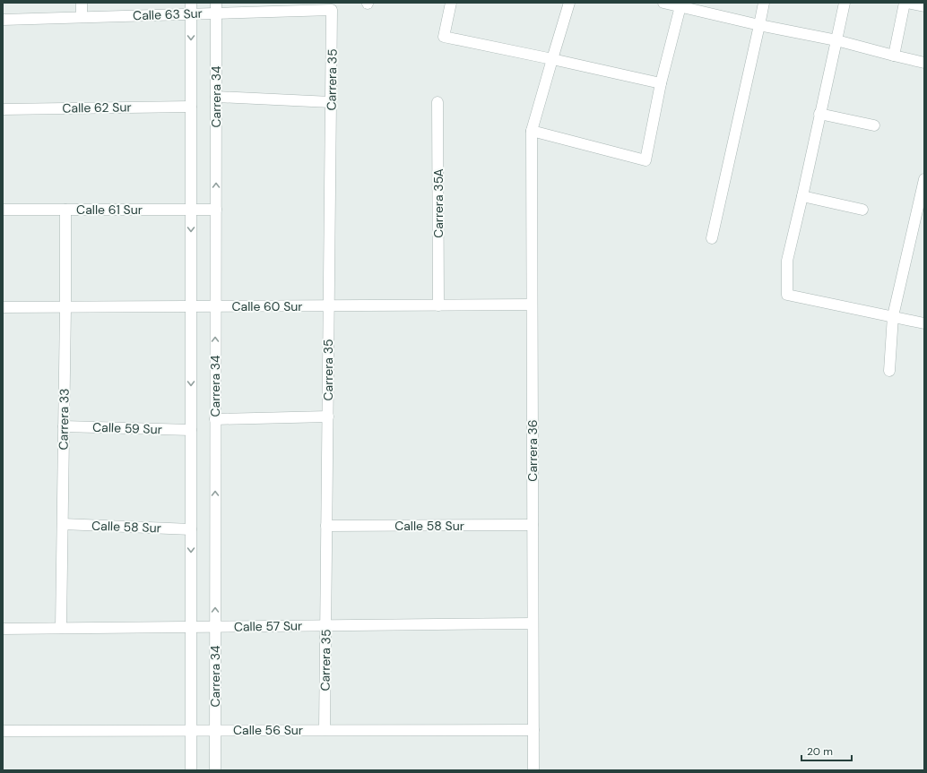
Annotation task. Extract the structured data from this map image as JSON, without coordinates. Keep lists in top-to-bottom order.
{
  "streets": {
    "street": [
      "Calle 63 Sur",
      "Carrera 35",
      "Carrera 34",
      "Calle 62 Sur",
      "Carrera 35A",
      "Calle 61 Sur",
      "Calle 60 Sur",
      "Carrera 33",
      "Calle 59 Sur",
      "Carrera 36",
      "Calle 58 Sur",
      "Calle 57 Sur",
      "Calle 56 Sur"
    ]
  },
  "crossings": [
    ["Calle 63 Sur", "Carrera 35"],
    ["Calle 63 Sur", "Carrera 34"],
    ["Carrera 35", "Calle 60 Sur"],
    ["Carrera 35", "Calle 58 Sur"],
    ["Carrera 35", "Calle 57 Sur"],
    ["Carrera 35", "Calle 56 Sur"],
    ["Carrera 34", "Calle 62 Sur"],
    ["Carrera 34", "Calle 61 Sur"],
    ["Carrera 34", "Calle 60 Sur"],
    ["Carrera 34", "Calle 59 Sur"],
    ["Carrera 34", "Calle 58 Sur"],
    ["Carrera 34", "Calle 57 Sur"],
    ["Carrera 34", "Calle 56 Sur"],
    ["Carrera 35A", "Calle 60 Sur"],
    ["Calle 61 Sur", "Carrera 33"],
    ["Calle 60 Sur", "Carrera 33"],
    ["Calle 60 Sur", "Carrera 36"],
    ["Carrera 33", "Calle 59 Sur"],
    ["Carrera 33", "Calle 58 Sur"],
    ["Carrera 33", "Calle 57 Sur"],
    ["Carrera 36", "Calle 58 Sur"],
    ["Carrera 36", "Calle 57 Sur"],
    ["Carrera 36", "Calle 56 Sur"]
  ],
  "scale_bar": "20 m"
}
